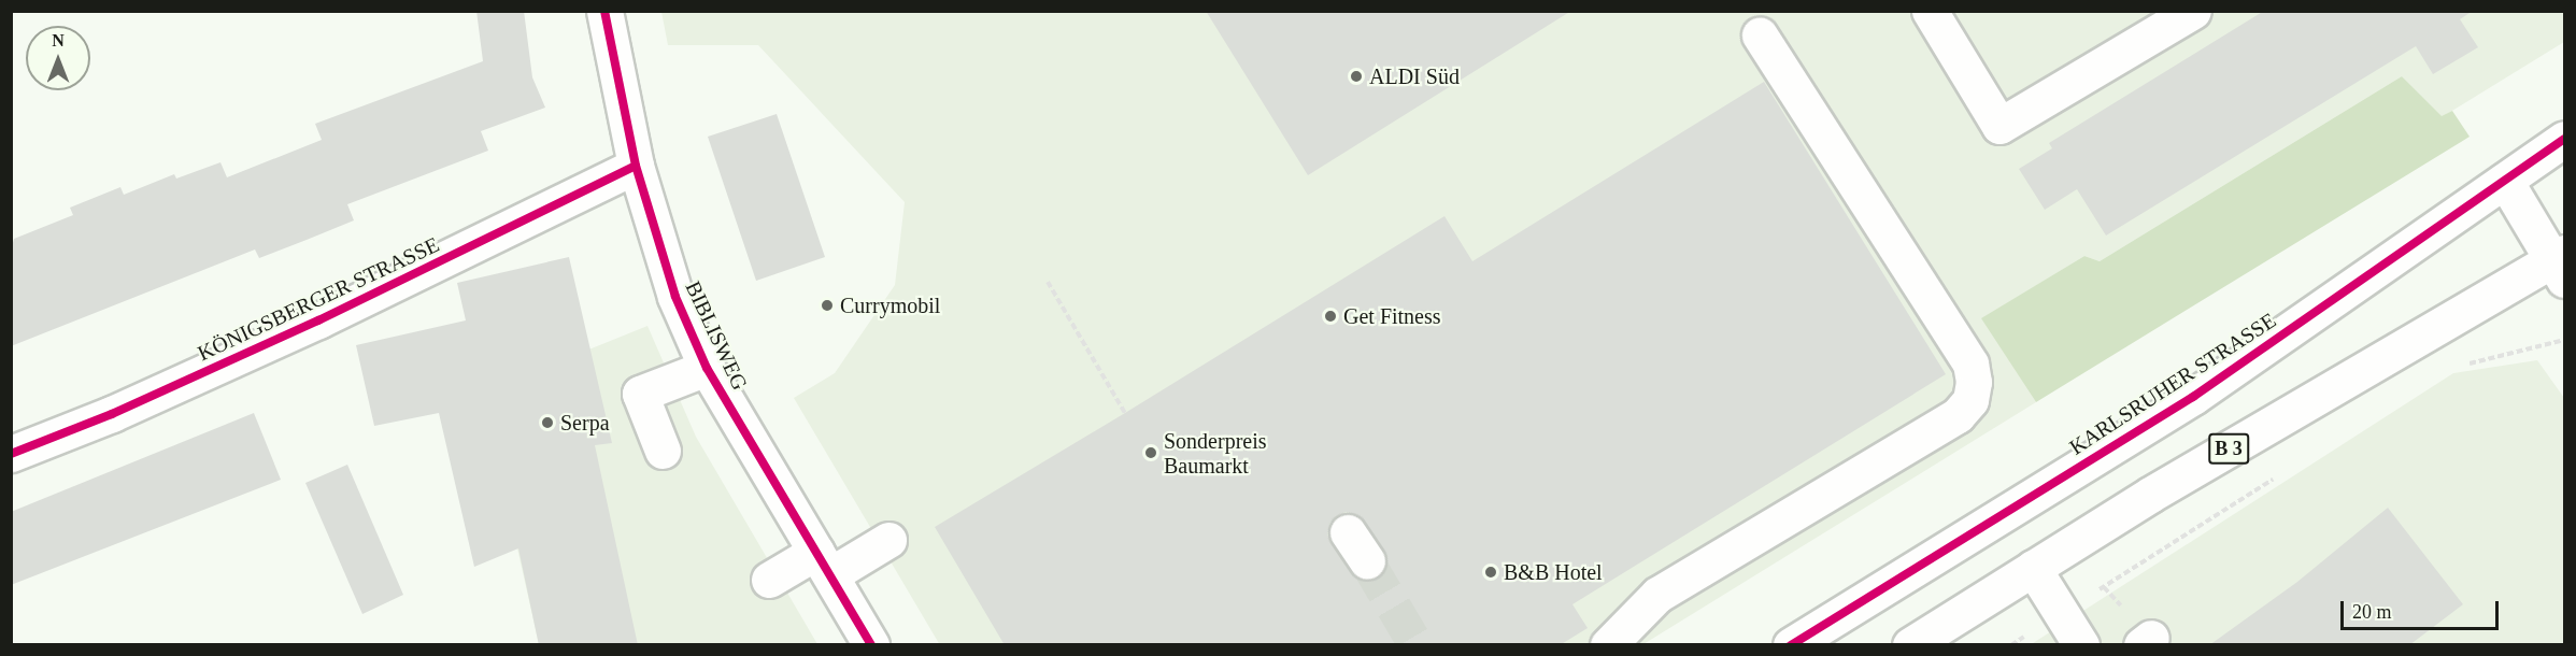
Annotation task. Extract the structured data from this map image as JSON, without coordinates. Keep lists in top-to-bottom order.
{
  "streets": {
    "main road": [
      "KÖNIGSBERGER STRASSE",
      "BIBLISWEG",
      "KARLSRUHER STRASSE",
      "B 3"
    ]
  },
  "crossings": [
    ["KÖNIGSBERGER STRASSE", "BIBLISWEG"]
  ],
  "places": [
    "ALDI Süd",
    "Currymobil",
    "Get Fitness",
    "Serpa",
    "Sonderpreis Baumarkt",
    "B&B Hotel"
  ],
  "scale_bar": "20 m",
  "north": "top"
}
